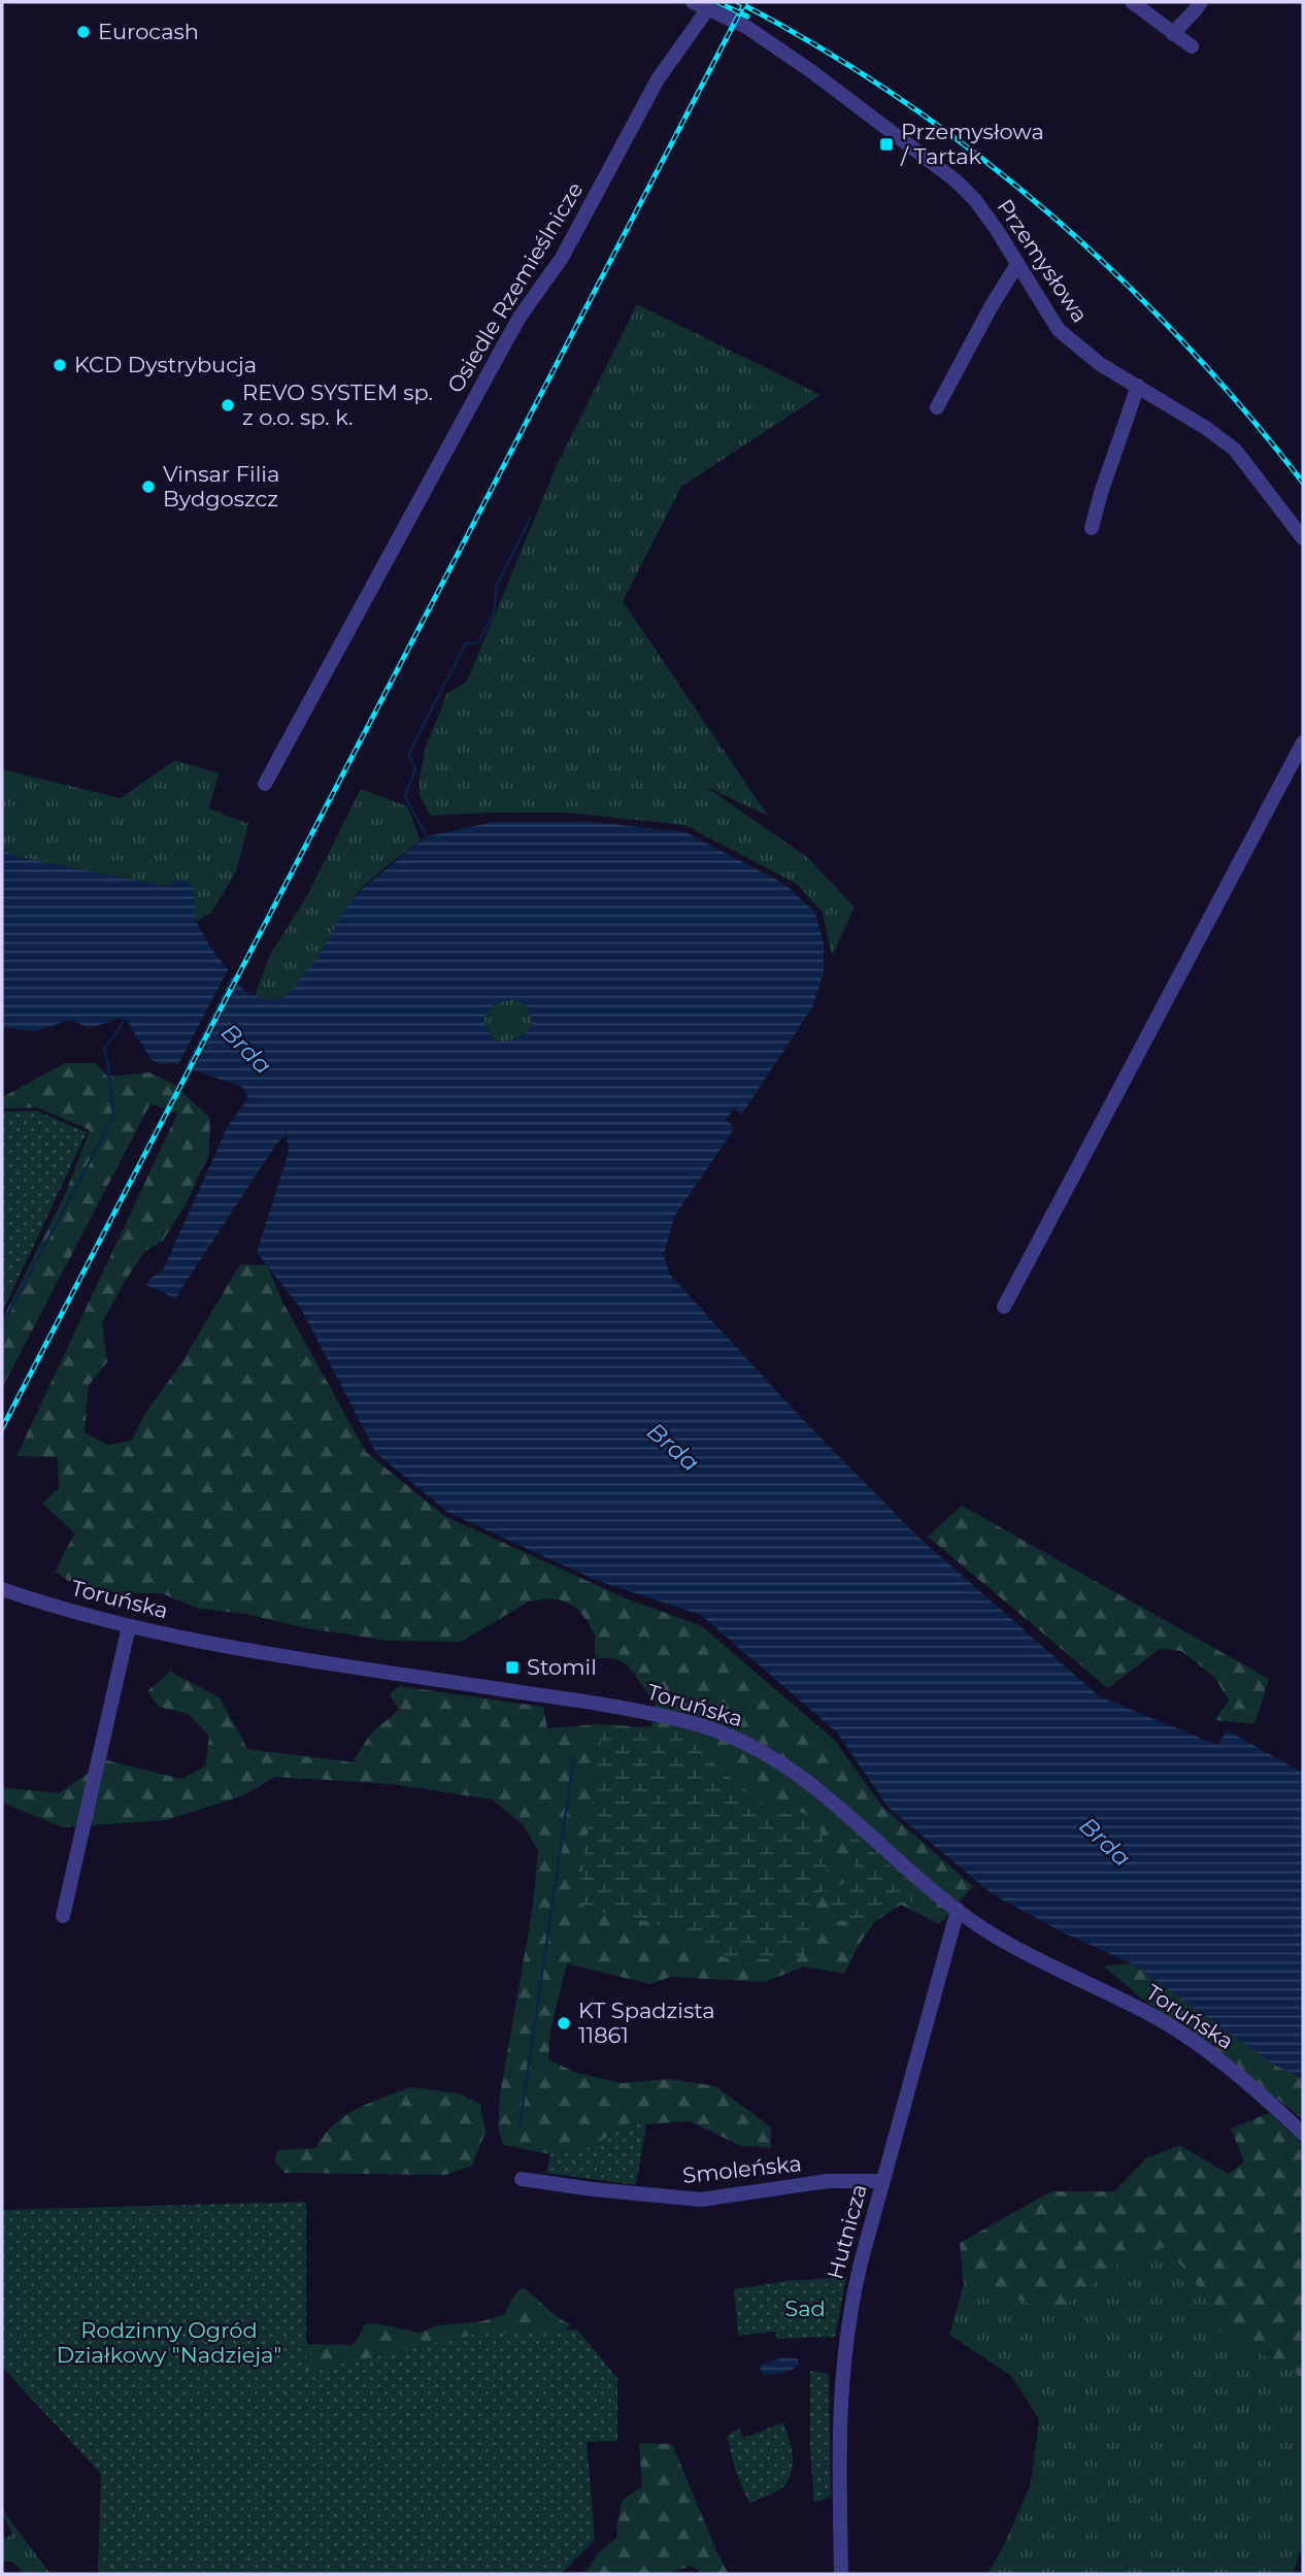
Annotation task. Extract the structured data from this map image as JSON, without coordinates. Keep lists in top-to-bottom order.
{
  "streets": {
    "street": [
      "Przemysłowa",
      "Osiedle Rzemieślnicze",
      "Toruńska",
      "Smoleńska",
      "Hutnicza"
    ]
  },
  "crossings": [
    ["Przemysłowa", "Osiedle Rzemieślnicze"],
    ["Toruńska", "Hutnicza"],
    ["Smoleńska", "Hutnicza"]
  ],
  "water": ["Brda"],
  "parks": ["Sad", "Rodzinny Ogród Działkowy \"Nadzieja\""],
  "places": {
    "other": [
      "Eurocash",
      "KCD Dystrybucja",
      "REVO SYSTEM sp. z o.o. sp. k.",
      "Vinsar Filia Bydgoszcz",
      "KT Spadzista 11861"
    ],
    "transit": ["Przemysłowa / Tartak", "Stomil"]
  }
}
